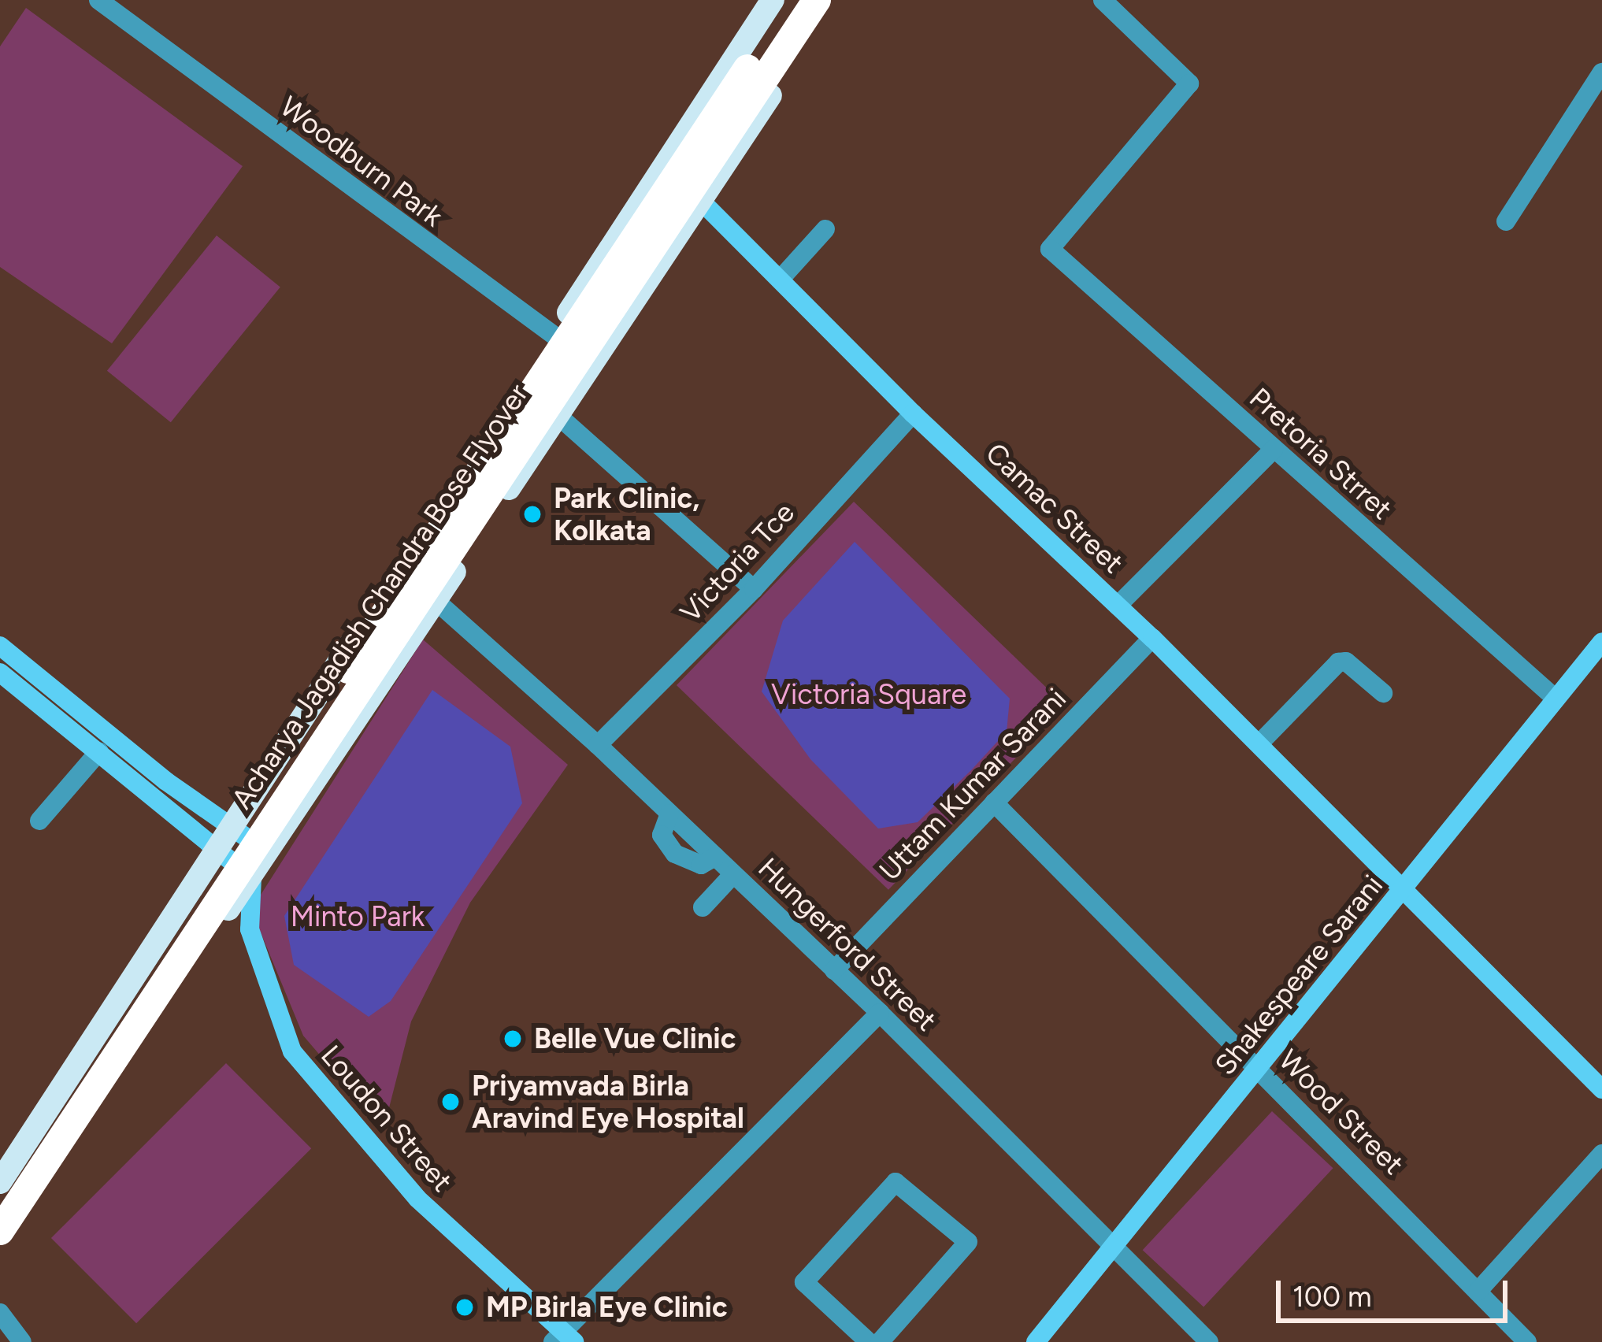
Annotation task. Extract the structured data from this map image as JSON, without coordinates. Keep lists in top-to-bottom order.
{
  "streets": {
    "highway": ["Acharya Jagadish Chandra Bose Flyover"],
    "main road": ["Camac Street", "Shakespeare Sarani", "Loudon Street"],
    "street": [
      "Woodburn Park",
      "Pretoria Strret",
      "Victoria Tce",
      "Uttam Kumar Sarani",
      "Hungerford Street",
      "Wood Street"
    ]
  },
  "crossings": [
    ["Pretoria Strret", "Shakespeare Sarani"],
    ["Camac Street", "Victoria Tce"],
    ["Camac Street", "Uttam Kumar Sarani"],
    ["Camac Street", "Shakespeare Sarani"],
    ["Victoria Tce", "Hungerford Street"],
    ["Uttam Kumar Sarani", "Hungerford Street"],
    ["Uttam Kumar Sarani", "Wood Street"],
    ["Hungerford Street", "Shakespeare Sarani"],
    ["Shakespeare Sarani", "Wood Street"]
  ],
  "parks": ["Victoria Square", "Minto Park"],
  "places": [
    "Park Clinic, Kolkata",
    "Belle Vue Clinic",
    "Priyamvada Birla Aravind Eye Hospital",
    "MP Birla Eye Clinic"
  ],
  "scale_bar": "100 m"
}
